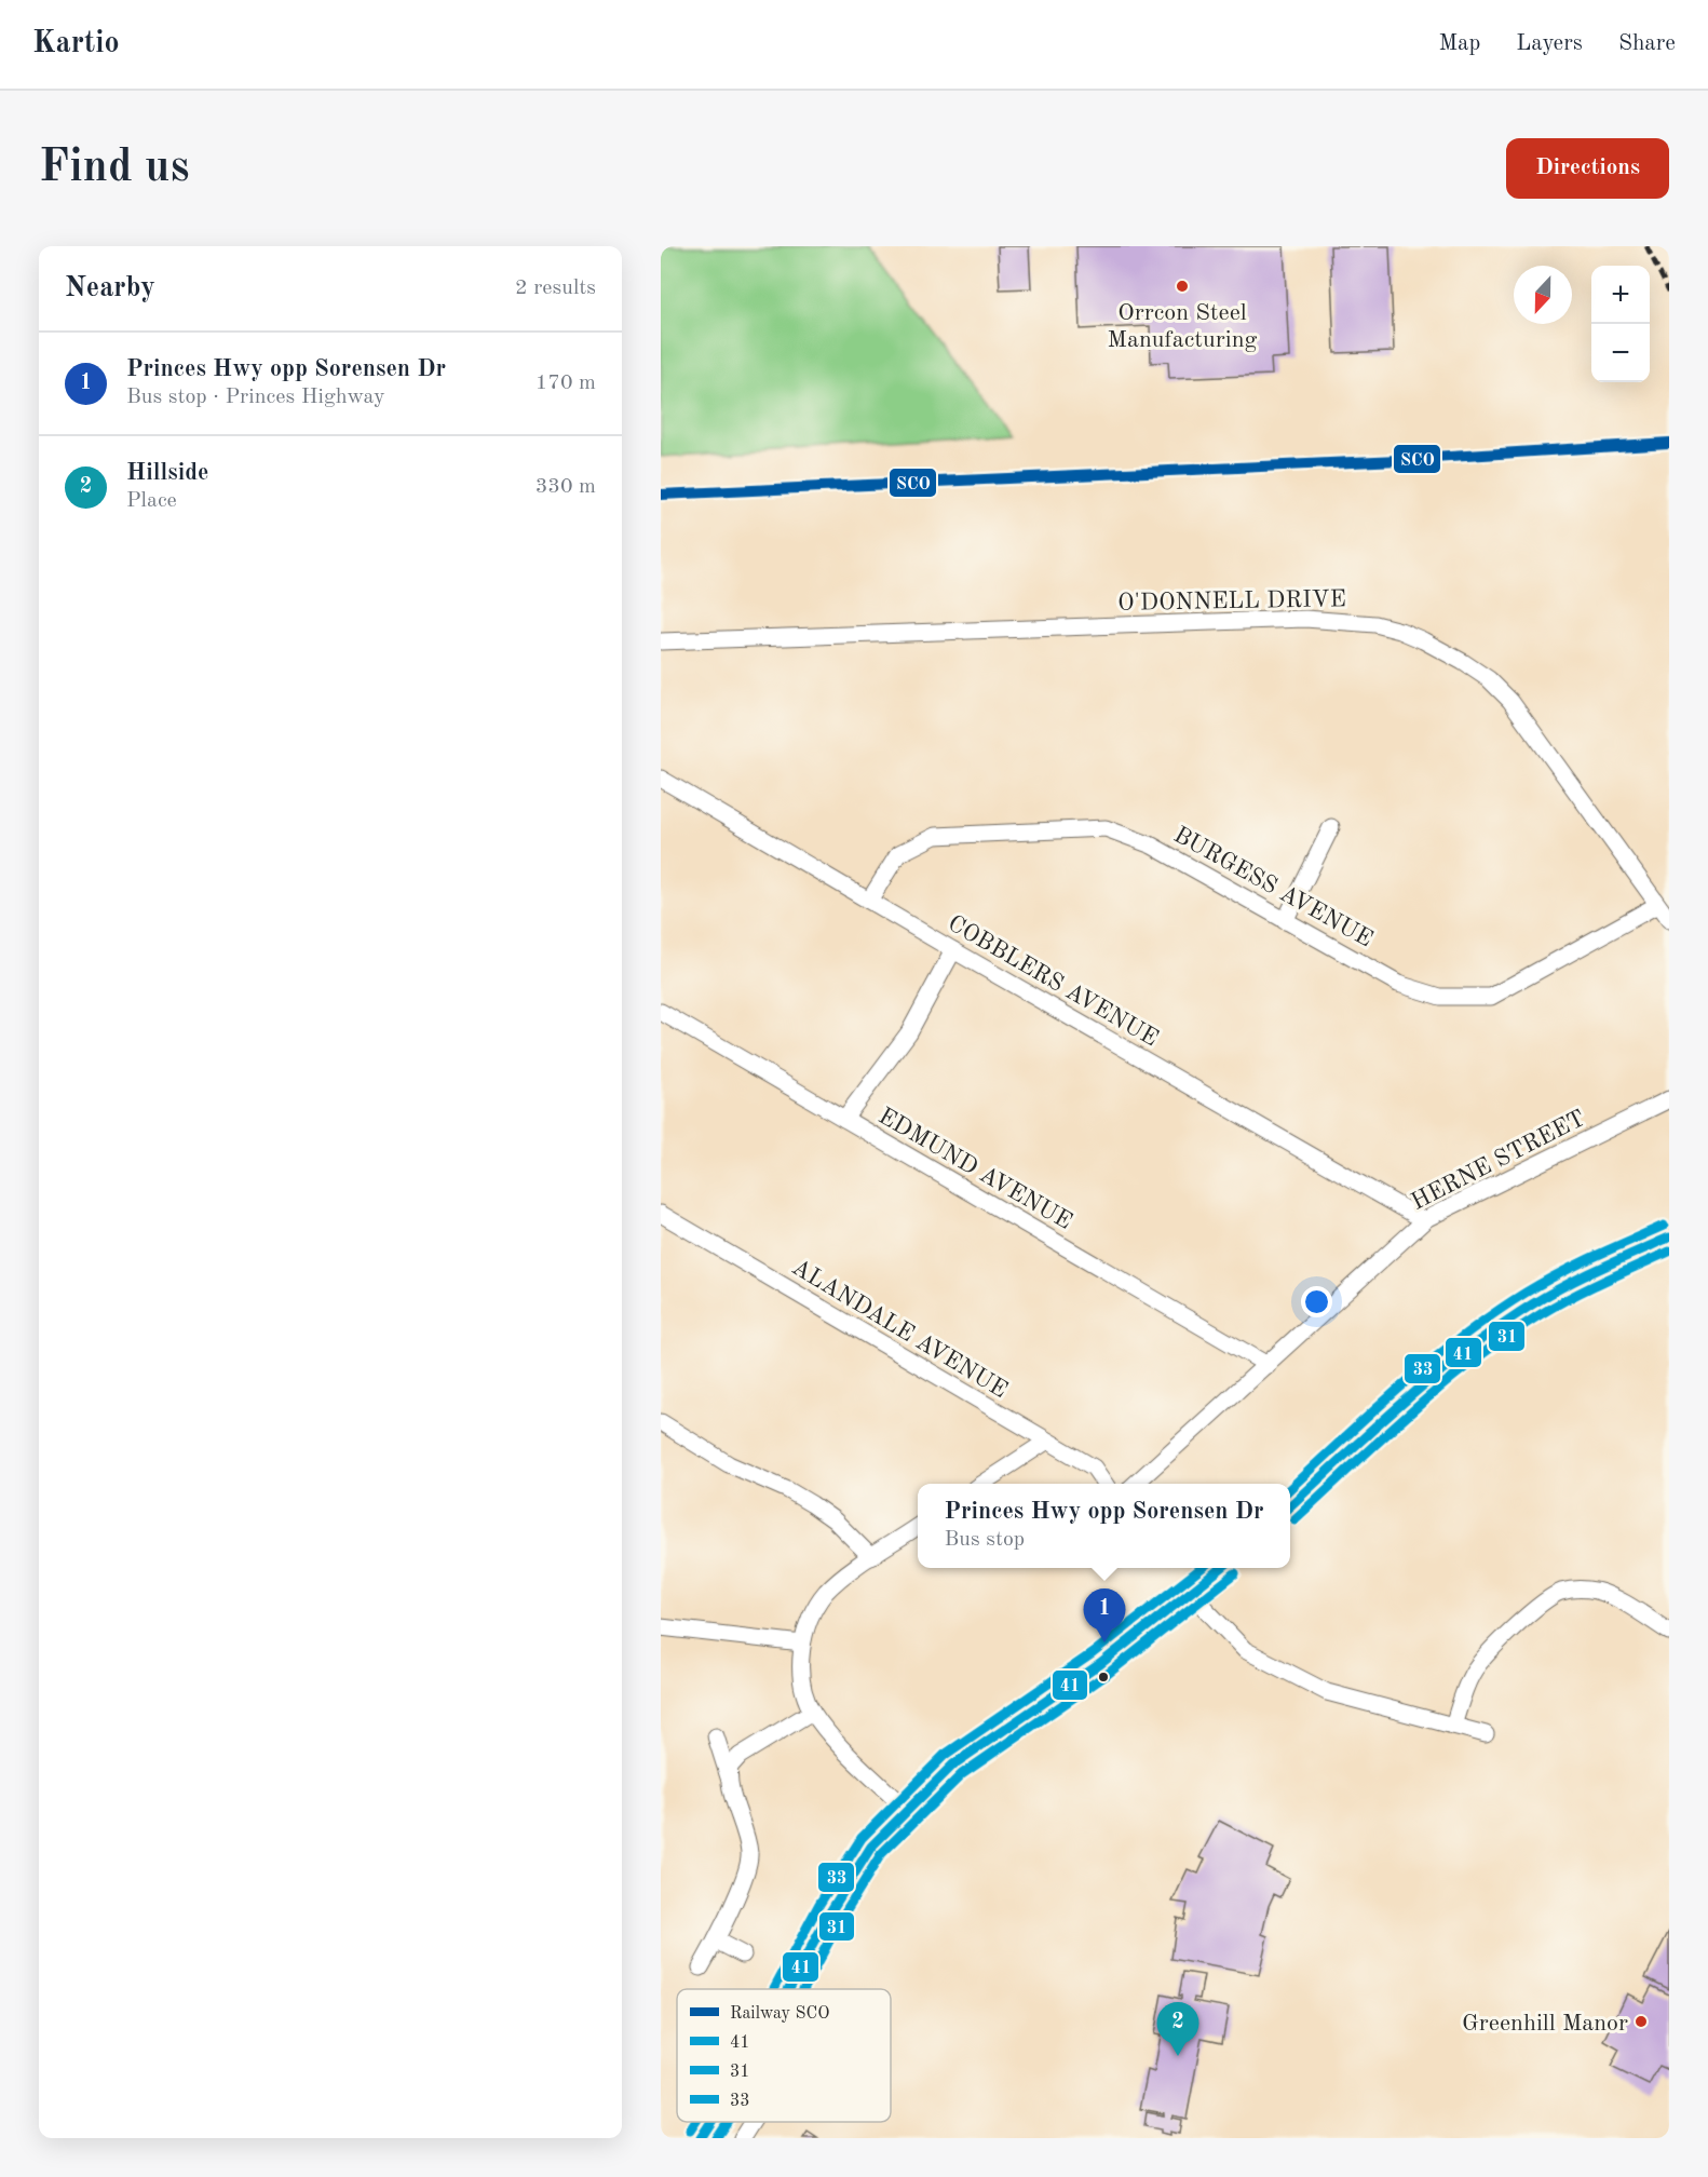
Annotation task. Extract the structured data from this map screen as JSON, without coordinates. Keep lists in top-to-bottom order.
{
  "streets": {
    "street": [
      "O'DONNELL DRIVE",
      "BURGESS AVENUE",
      "COBBLERS AVENUE",
      "HERNE STREET",
      "EDMUND AVENUE",
      "ALANDALE AVENUE"
    ]
  },
  "crossings": [
    ["O'DONNELL DRIVE", "BURGESS AVENUE"],
    ["BURGESS AVENUE", "COBBLERS AVENUE"],
    ["COBBLERS AVENUE", "HERNE STREET"],
    ["HERNE STREET", "EDMUND AVENUE"]
  ],
  "places": ["Orrcon Steel Manufacturing", "Greenhill Manor"],
  "lines": [
    "rail line SCO",
    "transit line 33",
    "transit line 41",
    "transit line 31"
  ],
  "legend": [
    "Railway SCO",
    "41",
    "31",
    "33"
  ],
  "north": "bottom",
  "page": {
    "header": "Kartio",
    "nav": ["Map", "Layers", "Share"],
    "buttons": "Directions",
    "title": "Find us",
    "heading": ["Nearby", "2 results"],
    "map_buttons": ["+", "−"],
    "list": [
      {
        "mark": "1",
        "name": "Princes Hwy opp Sorensen Dr",
        "note": "Bus stop · Princes Highway",
        "value": "170 m"
      },
      {
        "mark": "2",
        "name": "Hillside",
        "note": "Place",
        "value": "330 m"
      }
    ],
    "popup": ["Princes Hwy opp Sorensen Dr", "Bus stop"],
    "pins": ["1", "2"]
  }
}
